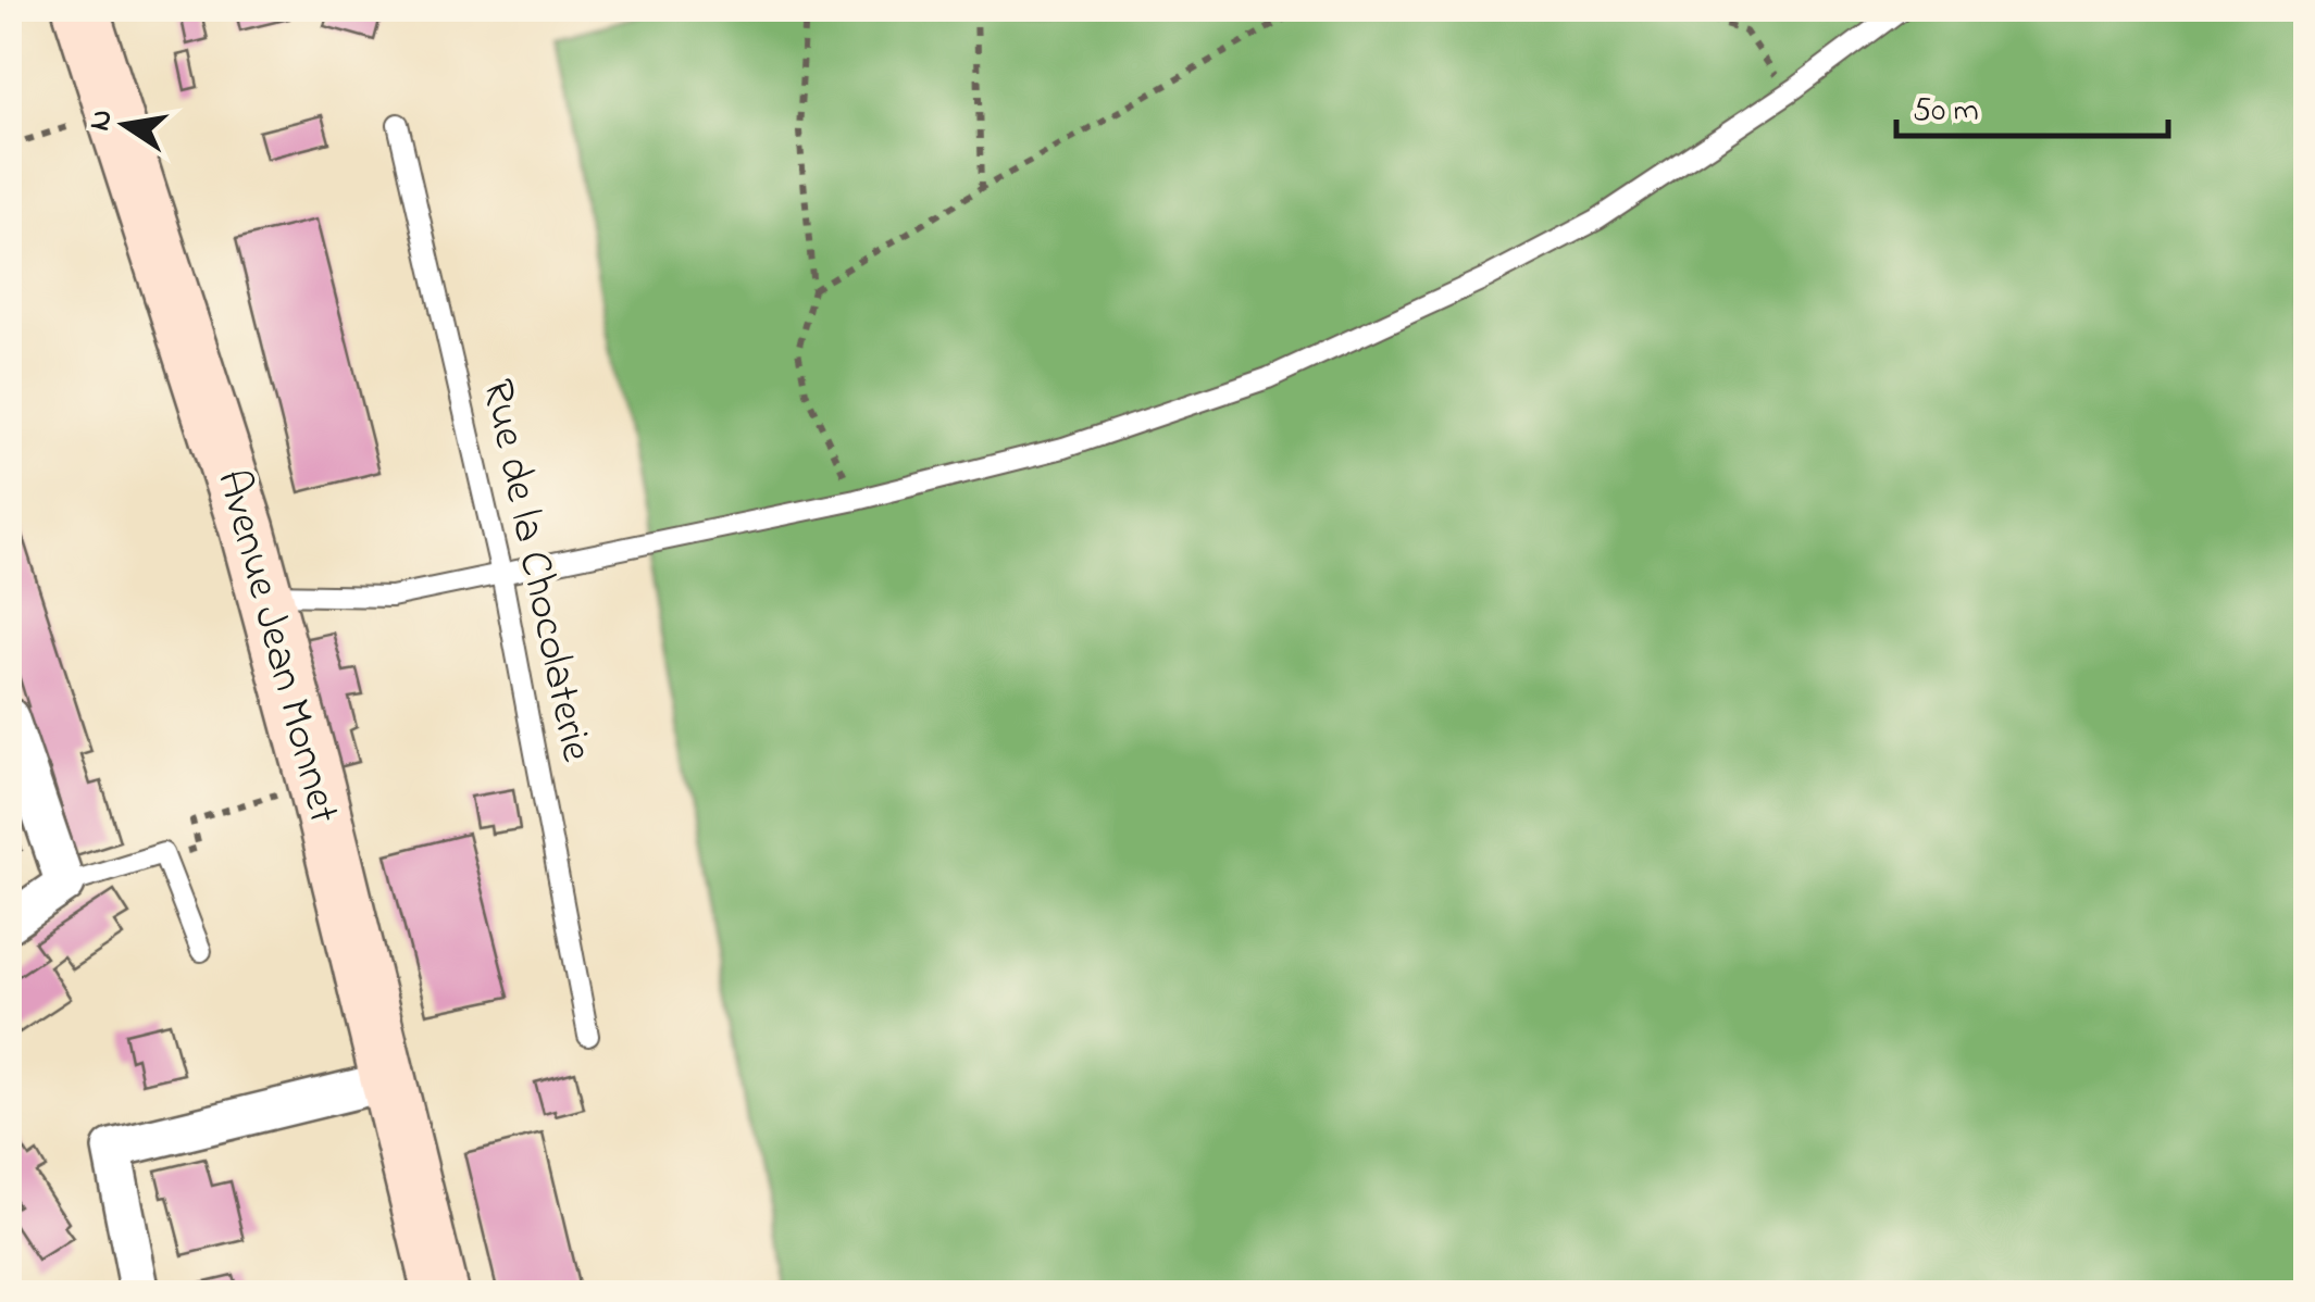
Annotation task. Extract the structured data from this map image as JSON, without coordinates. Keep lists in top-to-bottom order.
{
  "streets": {
    "main road": ["Avenue Jean Monnet"],
    "lane": ["Rue de la Chocolaterie"]
  },
  "scale_bar": "50 m",
  "north": "left"
}
